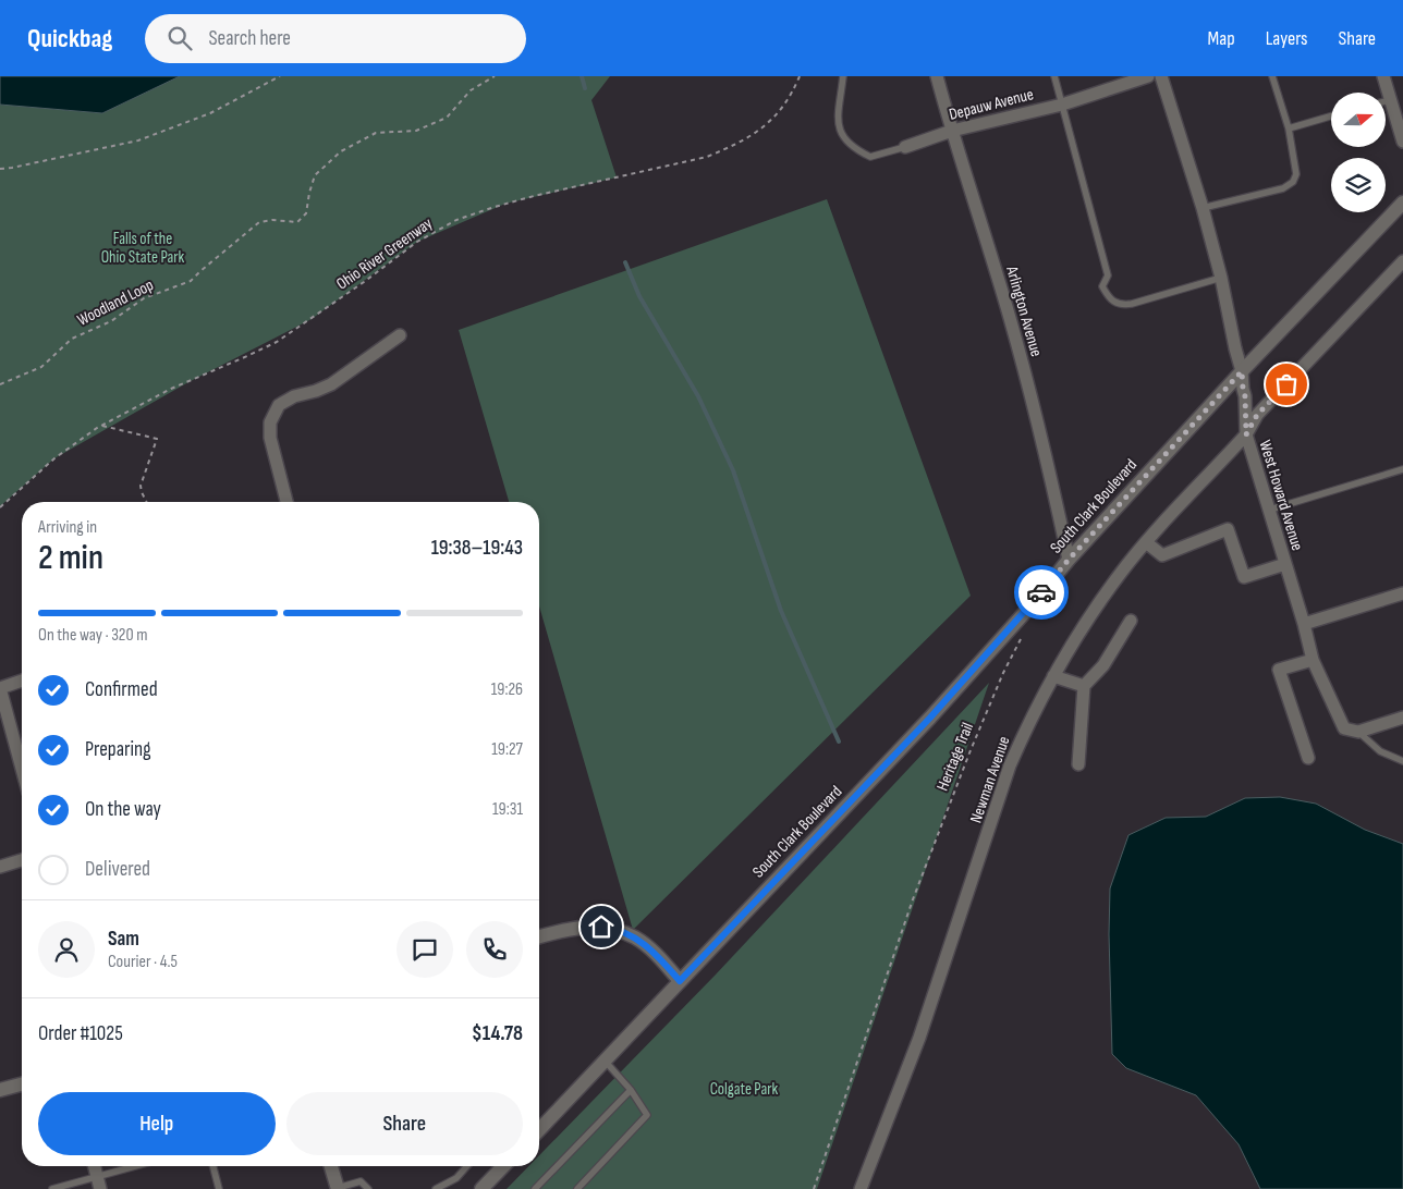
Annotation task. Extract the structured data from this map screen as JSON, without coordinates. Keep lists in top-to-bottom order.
{
  "streets": {
    "street": [
      "Depauw Avenue",
      "Arlington Avenue",
      "West Howard Avenue",
      "South Clark Boulevard",
      "Newman Avenue"
    ],
    "path": ["Ohio River Greenway", "Woodland Loop", "Heritage Trail"]
  },
  "crossings": [
    ["Depauw Avenue", "Arlington Avenue"],
    ["Arlington Avenue", "South Clark Boulevard"],
    ["West Howard Avenue", "South Clark Boulevard"],
    ["West Howard Avenue", "Newman Avenue"]
  ],
  "parks": ["Falls of the Ohio State Park", "Colgate Park"],
  "north": "right",
  "page": {
    "header": "Quickbag",
    "search": "Search here",
    "nav": ["Map", "Layers", "Share"],
    "heading": ["2 min", "Arriving in", "19:38–19:43"],
    "panel": [
      "Sam",
      "Courier · 4.5",
      "Order #1025",
      "$14.78"
    ],
    "bar": "On the way · 320 m",
    "list": [
      ["Confirmed", "19:26"],
      ["Preparing", "19:27"],
      ["On the way", "19:31"],
      "Delivered"
    ],
    "buttons": ["Help", "Share"]
  }
}
